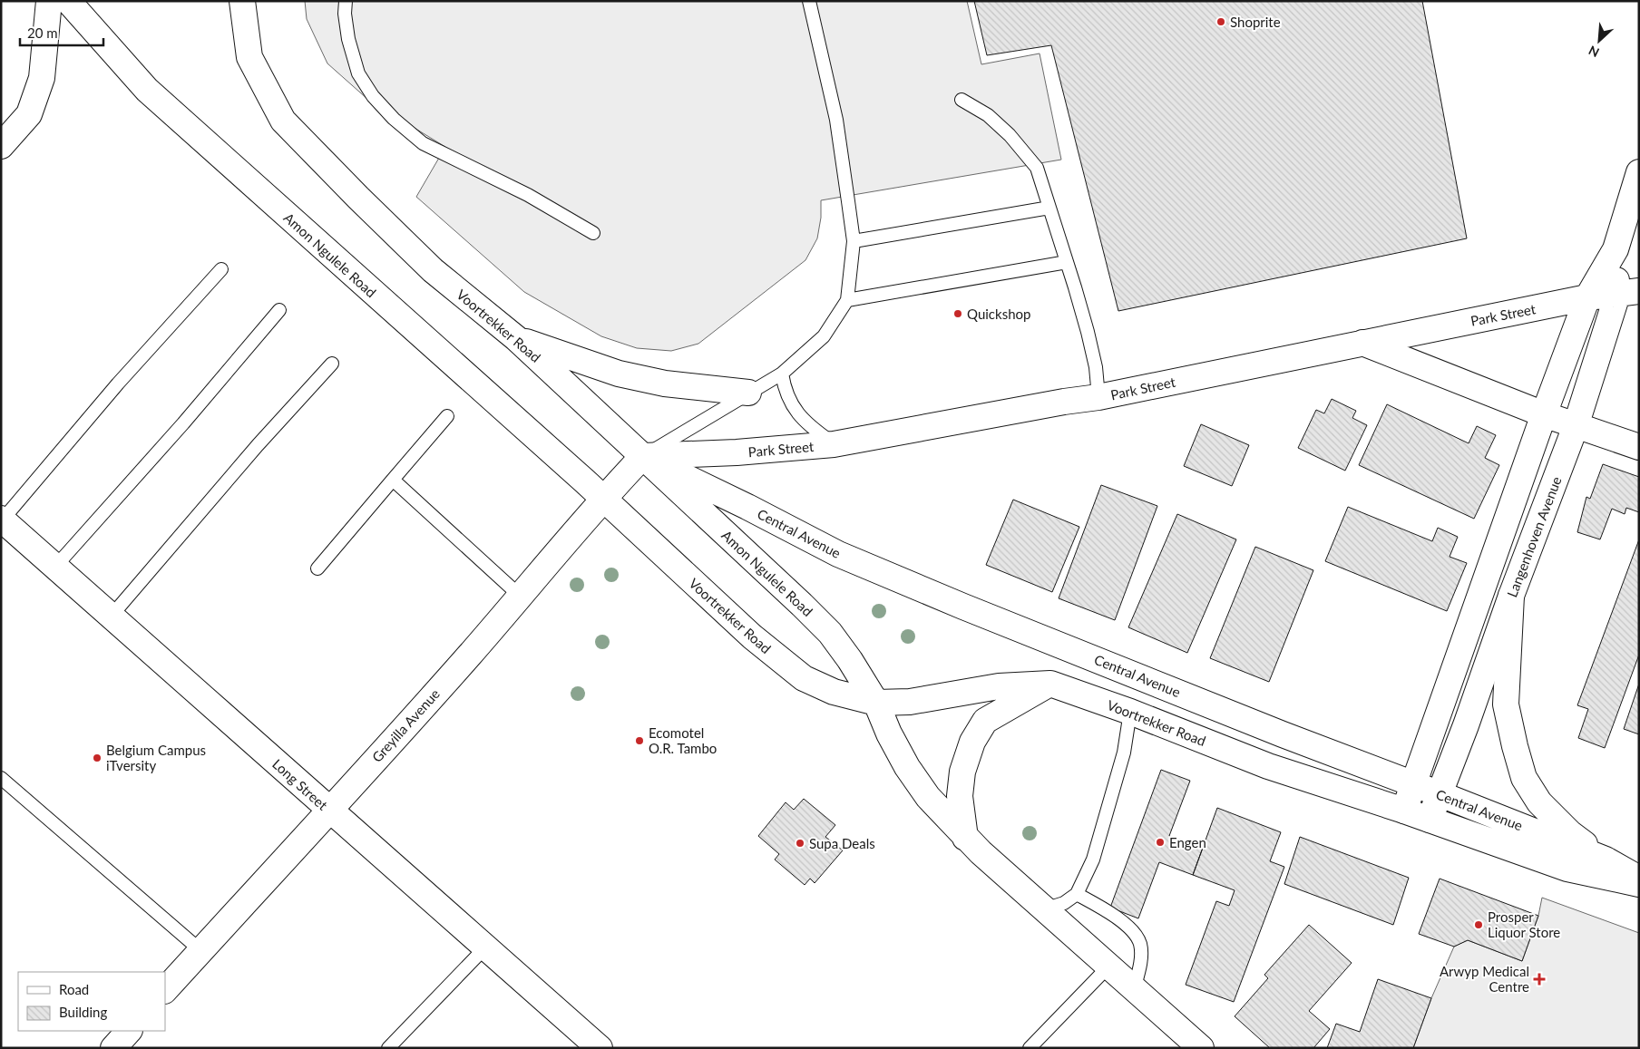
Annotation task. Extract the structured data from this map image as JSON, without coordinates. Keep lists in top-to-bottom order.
{
  "streets": {
    "street": [
      "Amon Ngulele Road",
      "Park Street",
      "Voortrekker Road",
      "Central Avenue",
      "Langenhoven Avenue",
      "Greyilla Avenue",
      "Long Street"
    ]
  },
  "crossings": [
    ["Amon Ngulele Road", "Park Street"],
    ["Amon Ngulele Road", "Voortrekker Road"],
    ["Amon Ngulele Road", "Central Avenue"],
    ["Amon Ngulele Road", "Greyilla Avenue"],
    ["Park Street", "Voortrekker Road"],
    ["Park Street", "Central Avenue"],
    ["Park Street", "Langenhoven Avenue"],
    ["Park Street", "Greyilla Avenue"],
    ["Voortrekker Road", "Central Avenue"],
    ["Voortrekker Road", "Langenhoven Avenue"],
    ["Voortrekker Road", "Greyilla Avenue"],
    ["Central Avenue", "Langenhoven Avenue"],
    ["Central Avenue", "Greyilla Avenue"],
    ["Greyilla Avenue", "Long Street"]
  ],
  "places": {
    "other": [
      "Shoprite",
      "Quickshop",
      "Ecomotel O.R. Tambo",
      "Belgium Campus iTversity",
      "Engen",
      "Supa Deals",
      "Prosper Liquor Store"
    ],
    "health": ["Arwyp Medical Centre"]
  },
  "legend": ["Road", "Building"],
  "scale_bar": "20 m",
  "north": "bottom left"
}
